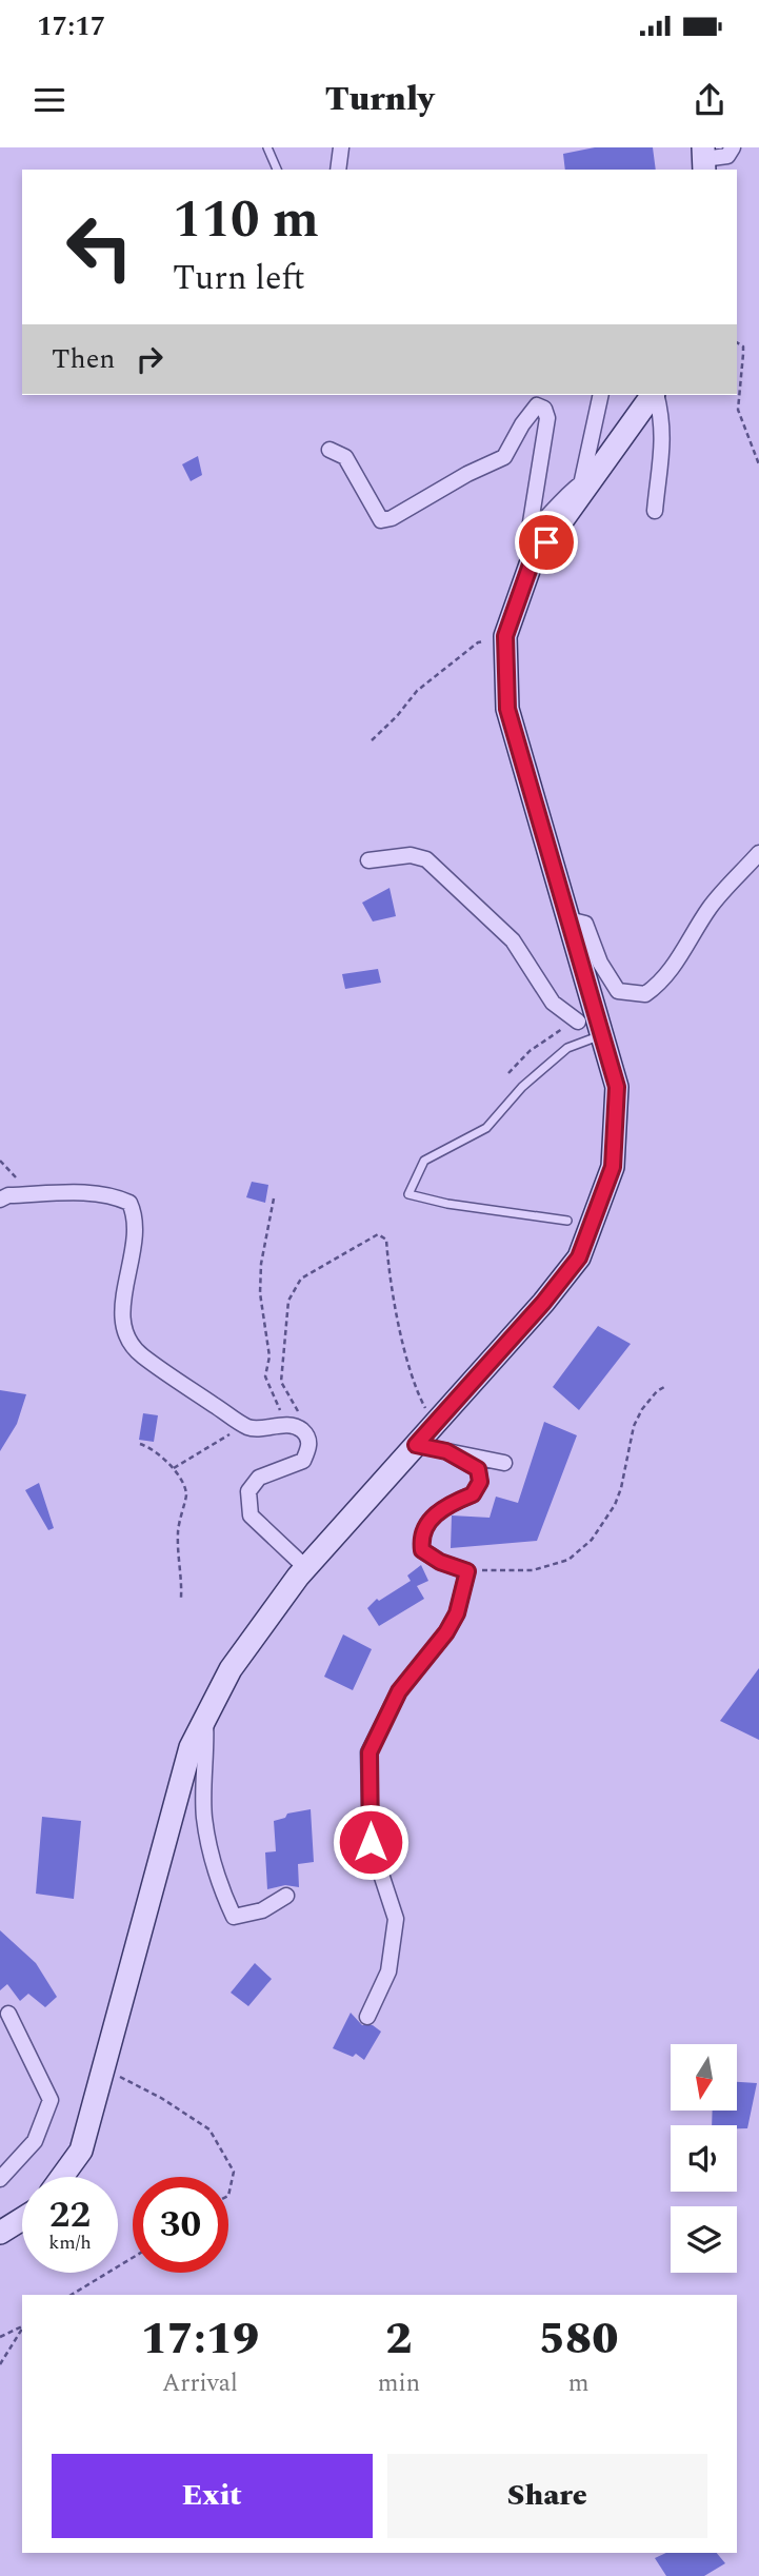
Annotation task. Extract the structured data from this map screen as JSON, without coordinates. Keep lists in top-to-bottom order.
{
  "north": "bottom",
  "page": {
    "status": "17:17",
    "header": "Turnly",
    "turn": ["110 m", "Turn left"],
    "then": "Then",
    "speed": "22 km/h",
    "limit": "30",
    "eta": [
      "17:19",
      "Arrival",
      "2",
      "min",
      "580",
      "m"
    ],
    "buttons": ["Exit", "Share"]
  }
}
